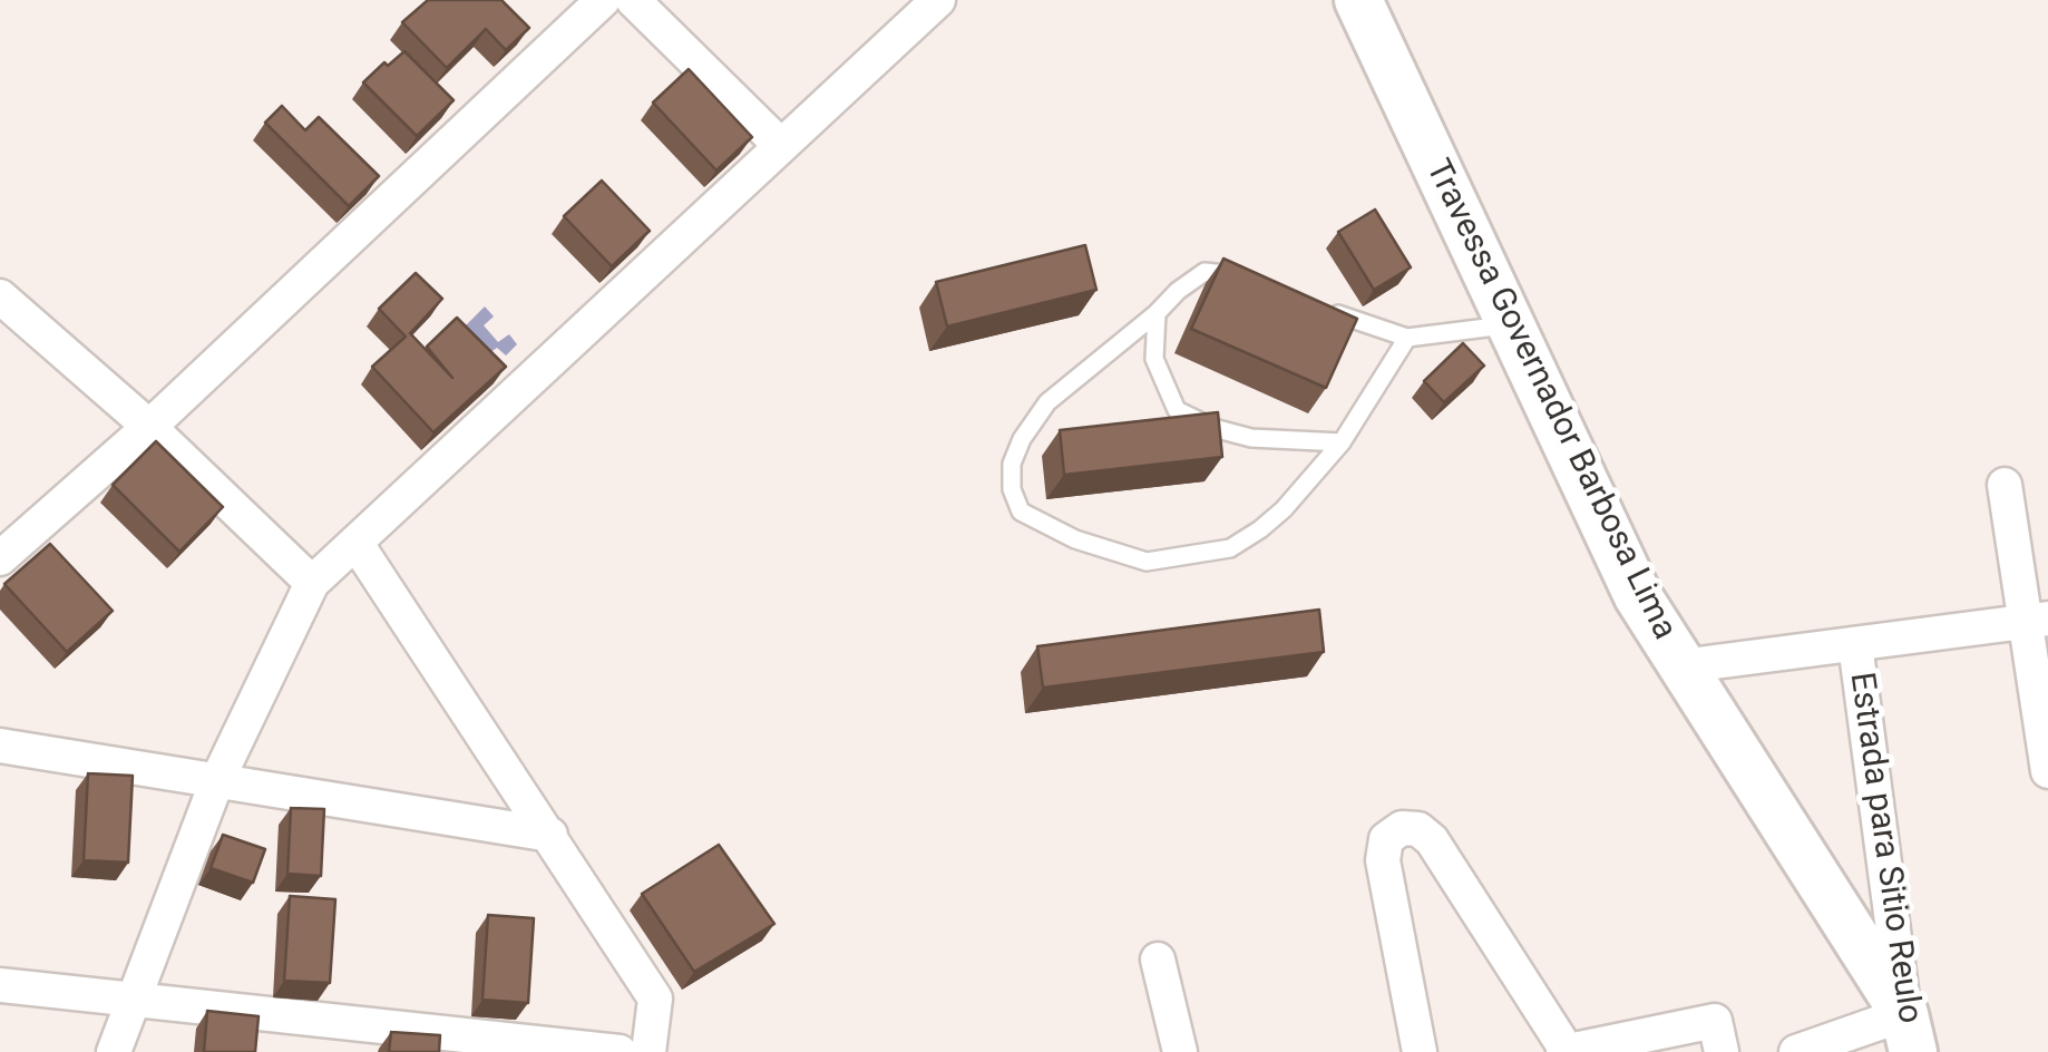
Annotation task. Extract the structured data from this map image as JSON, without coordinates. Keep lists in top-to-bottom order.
{
  "streets": {
    "street": ["Travessa Governador Barbosa Lima", "Estrada para Sitio Reulo"]
  },
  "crossings": [
    ["Travessa Governador Barbosa Lima", "Estrada para Sitio Reulo"]
  ]
}
